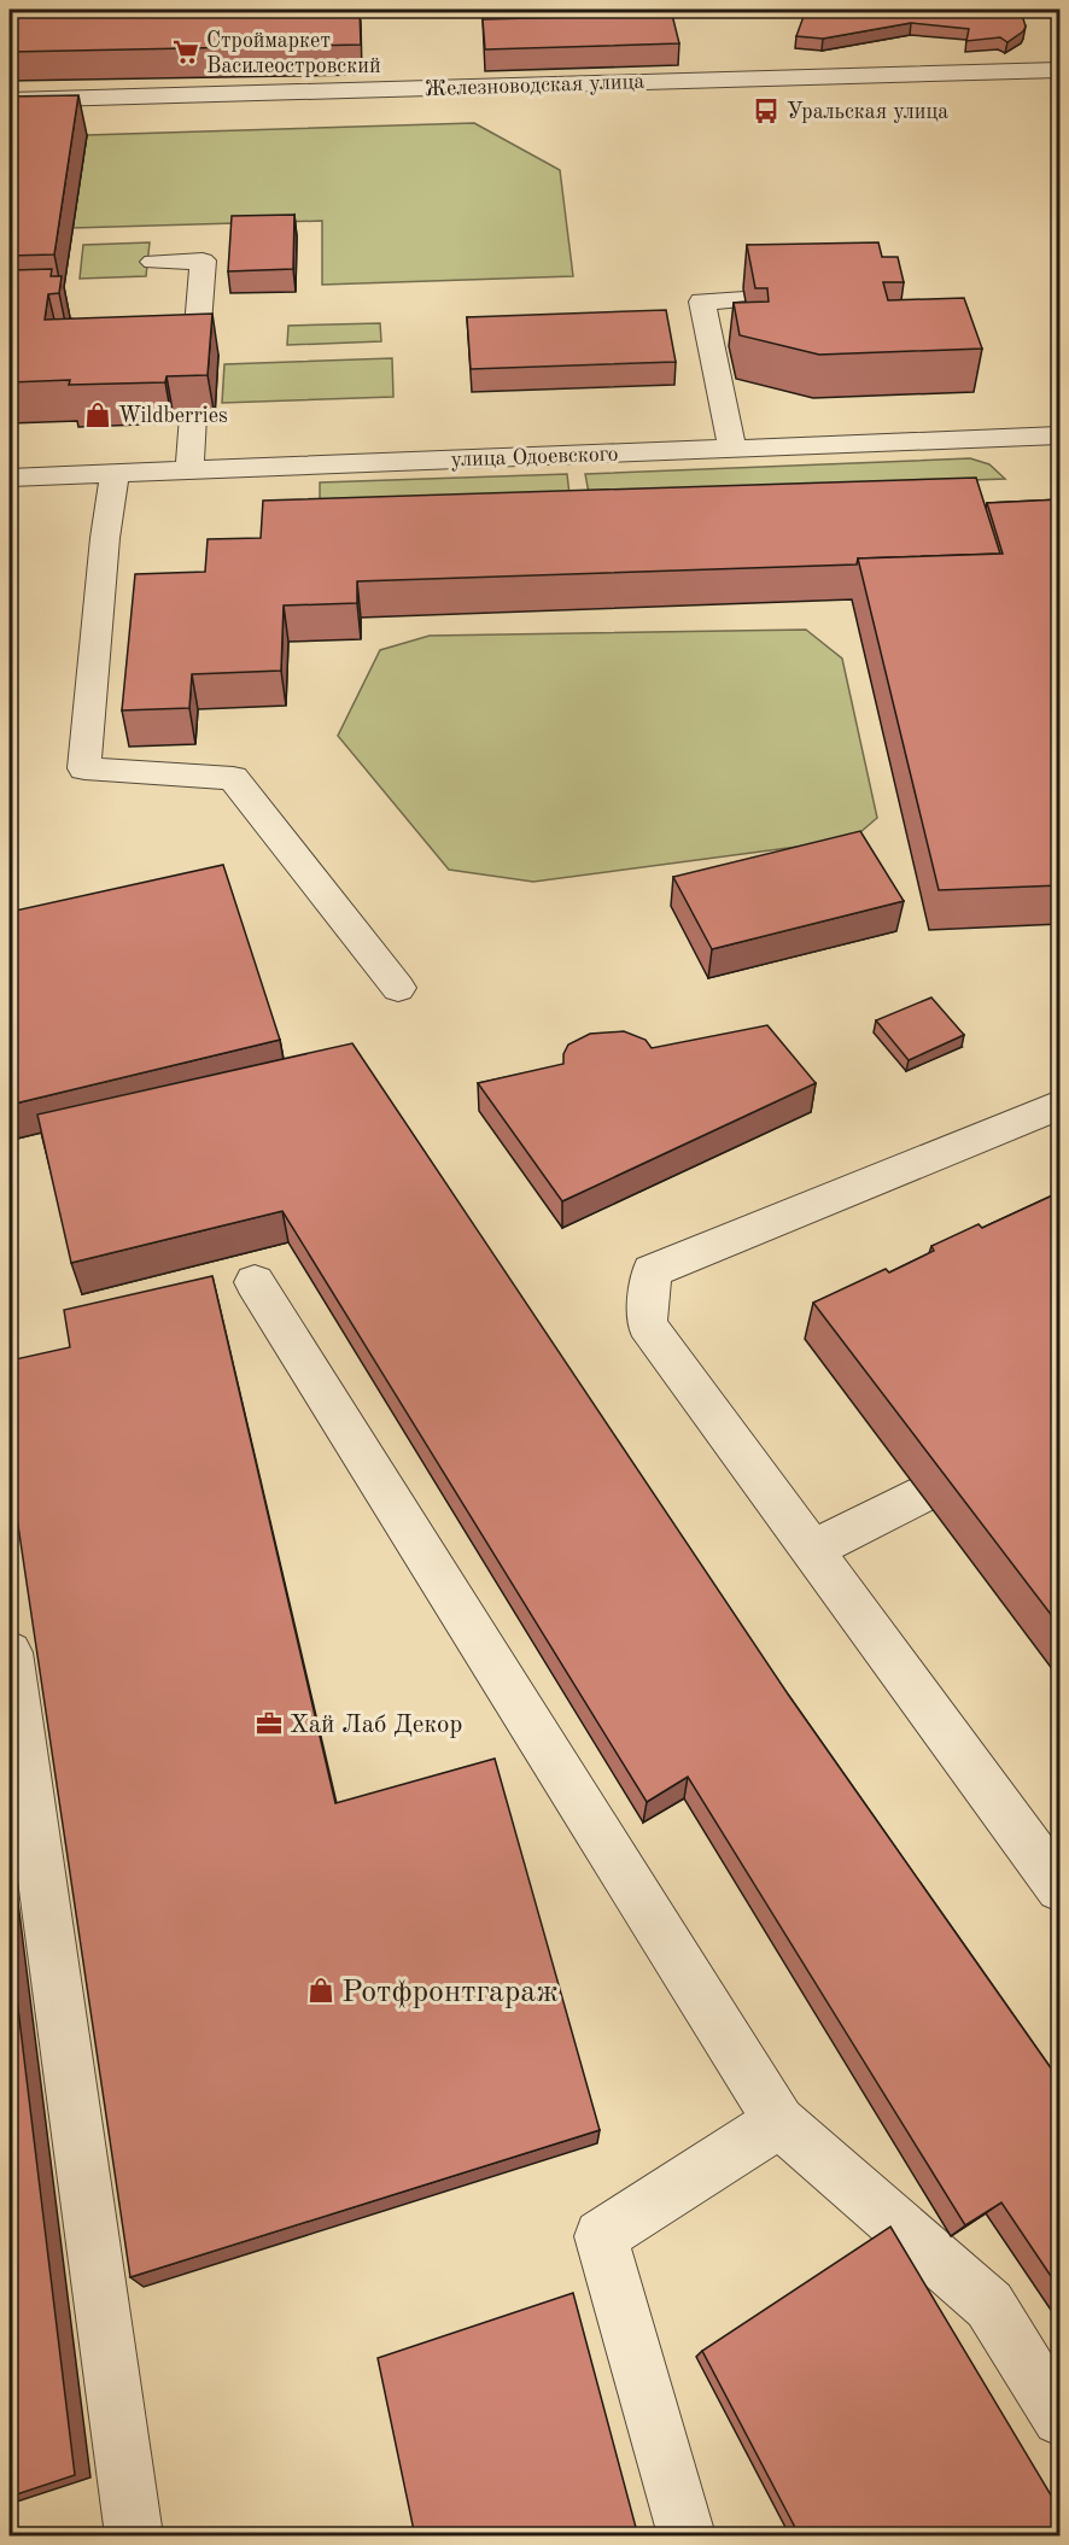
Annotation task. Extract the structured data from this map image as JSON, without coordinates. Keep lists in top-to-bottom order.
{
  "streets": {
    "street": ["Железноводская улица", "улица Одоевского"]
  },
  "places": {
    "supermarket": ["Строймаркет Василеостровский"],
    "bus stop": ["Уральская улица"],
    "shop": ["Wildberries", "Ротфронтгараж"],
    "office": ["Хай Лаб Декор"]
  }
}
